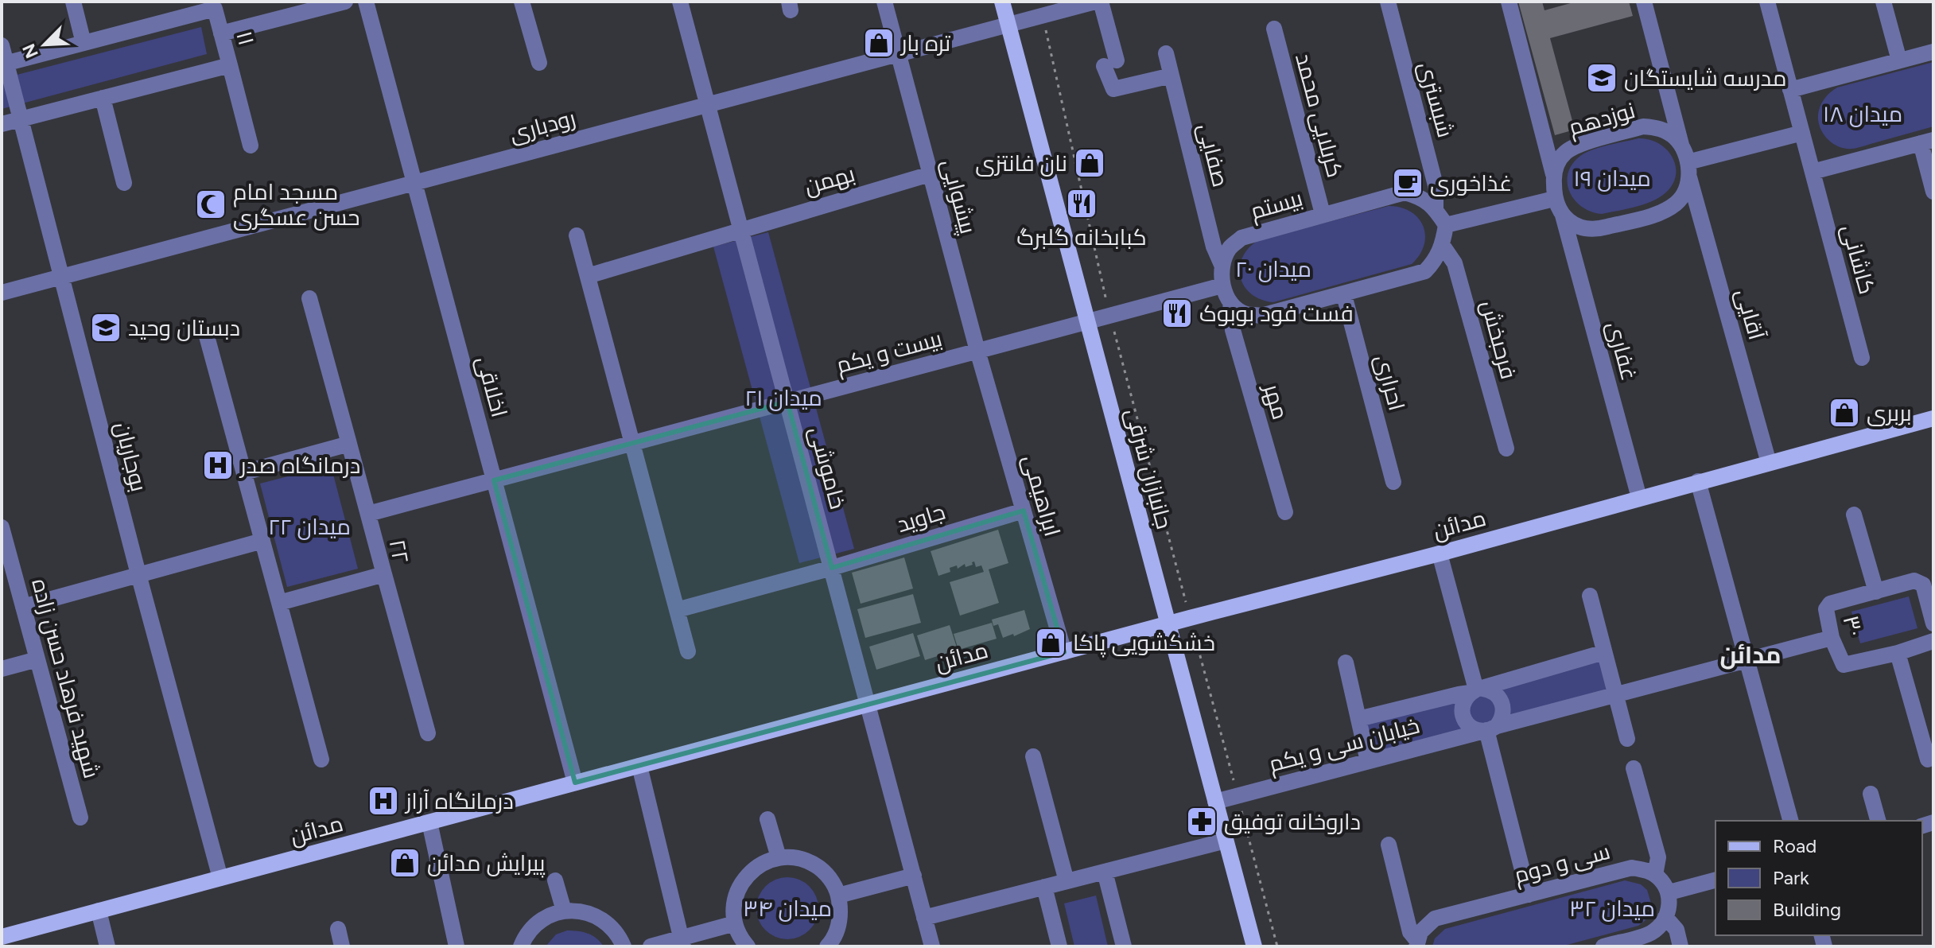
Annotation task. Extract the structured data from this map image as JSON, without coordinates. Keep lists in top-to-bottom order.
{
  "streets": {
    "main road": ["جانبازان شرقی", "مدائن"],
    "street": [
      "۱۱",
      "شبستری",
      "کربلایی محمد",
      "نوزدهم",
      "رودباری",
      "صفایی",
      "بهمن",
      "پیشوایی",
      "بیستم",
      "کاشانی",
      "آقایی",
      "فرحبخش",
      "غفاری",
      "بیست و یکم",
      "احراری",
      "اخلاقی",
      "مهر",
      "بوجاریان",
      "خاموشی",
      "ابراهیمی",
      "جاوید",
      "۲۲",
      "۳۰",
      "شهید فرهاد حسن زاده",
      "خیابان سی و یکم",
      "سی و دوم"
    ]
  },
  "crossings": [
    ["۱۱", "بوجاریان"],
    ["شبستری", "بیستم"],
    ["کربلایی محمد", "بیستم"],
    ["نوزدهم", "آقایی"],
    ["نوزدهم", "غفاری"],
    ["رودباری", "پیشوایی"],
    ["رودباری", "اخلاقی"],
    ["رودباری", "بوجاریان"],
    ["رودباری", "خاموشی"],
    ["رودباری", "جانبازان شرقی"],
    ["صفایی", "بیستم"],
    ["بهمن", "پیشوایی"],
    ["بهمن", "خاموشی"],
    ["پیشوایی", "بیست و یکم"],
    ["پیشوایی", "ابراهیمی"],
    ["آقایی", "غفاری"],
    ["آقایی", "مدائن"],
    ["غفاری", "مدائن"],
    ["بیست و یکم", "اخلاقی"],
    ["بیست و یکم", "خاموشی"],
    ["بیست و یکم", "جانبازان شرقی"],
    ["بیست و یکم", "ابراهیمی"],
    ["بیست و یکم", "۲۲"],
    ["اخلاقی", "مدائن"],
    ["بوجاریان", "مدائن"],
    ["خاموشی", "جاوید"],
    ["خاموشی", "مدائن"],
    ["جانبازان شرقی", "مدائن"],
    ["جانبازان شرقی", "خیابان سی و یکم"],
    ["ابراهیمی", "جاوید"],
    ["ابراهیمی", "مدائن"],
    ["۳۰", "خیابان سی و یکم"]
  ],
  "districts": ["مدائن"],
  "parks": [
    "میدان ۱۸",
    "میدان ۱۹",
    "میدان ۲۰",
    "میدان ۲۱",
    "میدان ۲۲",
    "میدان ۳۴",
    "میدان ۳۲"
  ],
  "places": {
    "shop": [
      "تره بار",
      "نان فانتزی",
      "بربری",
      "خشکشویی پاکا",
      "پیرایش مدائن"
    ],
    "school or university": ["مدرسه شایستگان", "دبستان وحید"],
    "cafe": ["غذاخوری"],
    "restaurant": ["کبابخانه گلبرگ", "فست فود بوبوک"],
    "mosque": ["مسجد امام حسن عسگری"],
    "hospital": ["درمانگاه صدر", "درمانگاه آراز"],
    "pharmacy": ["داروخانه توفیق"]
  },
  "legend": ["Road", "Park", "Building"],
  "north": "bottom left"
}
